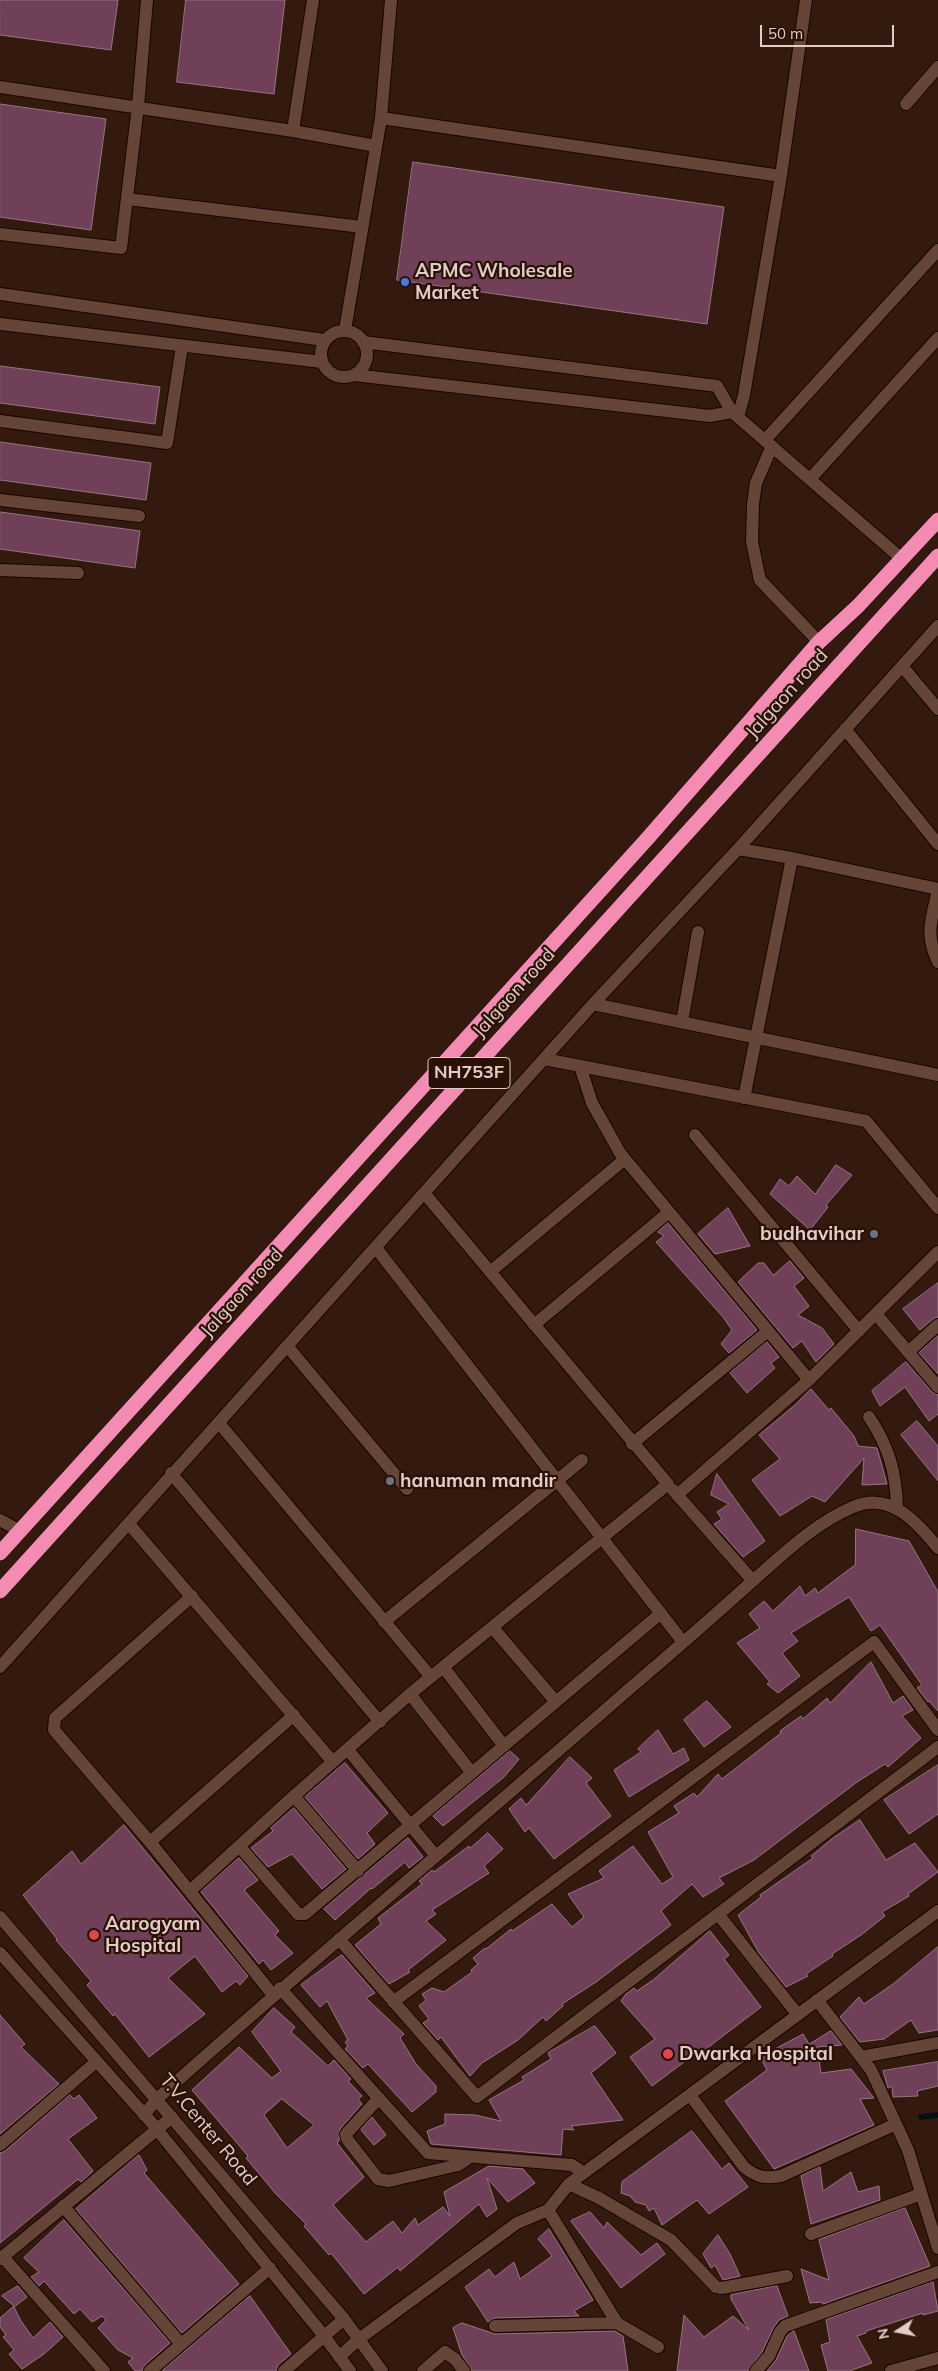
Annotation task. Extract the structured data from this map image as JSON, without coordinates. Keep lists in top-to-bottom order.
{
  "streets": {
    "highway": ["Jalgaon road", "NH753F"],
    "street": ["T.V.Center Road"]
  },
  "places": [
    "APMC Wholesale Market",
    "budhavihar",
    "hanuman mandir",
    "Aarogyam Hospital",
    "Dwarka Hospital"
  ],
  "scale_bar": "50 m",
  "north": "left"
}
